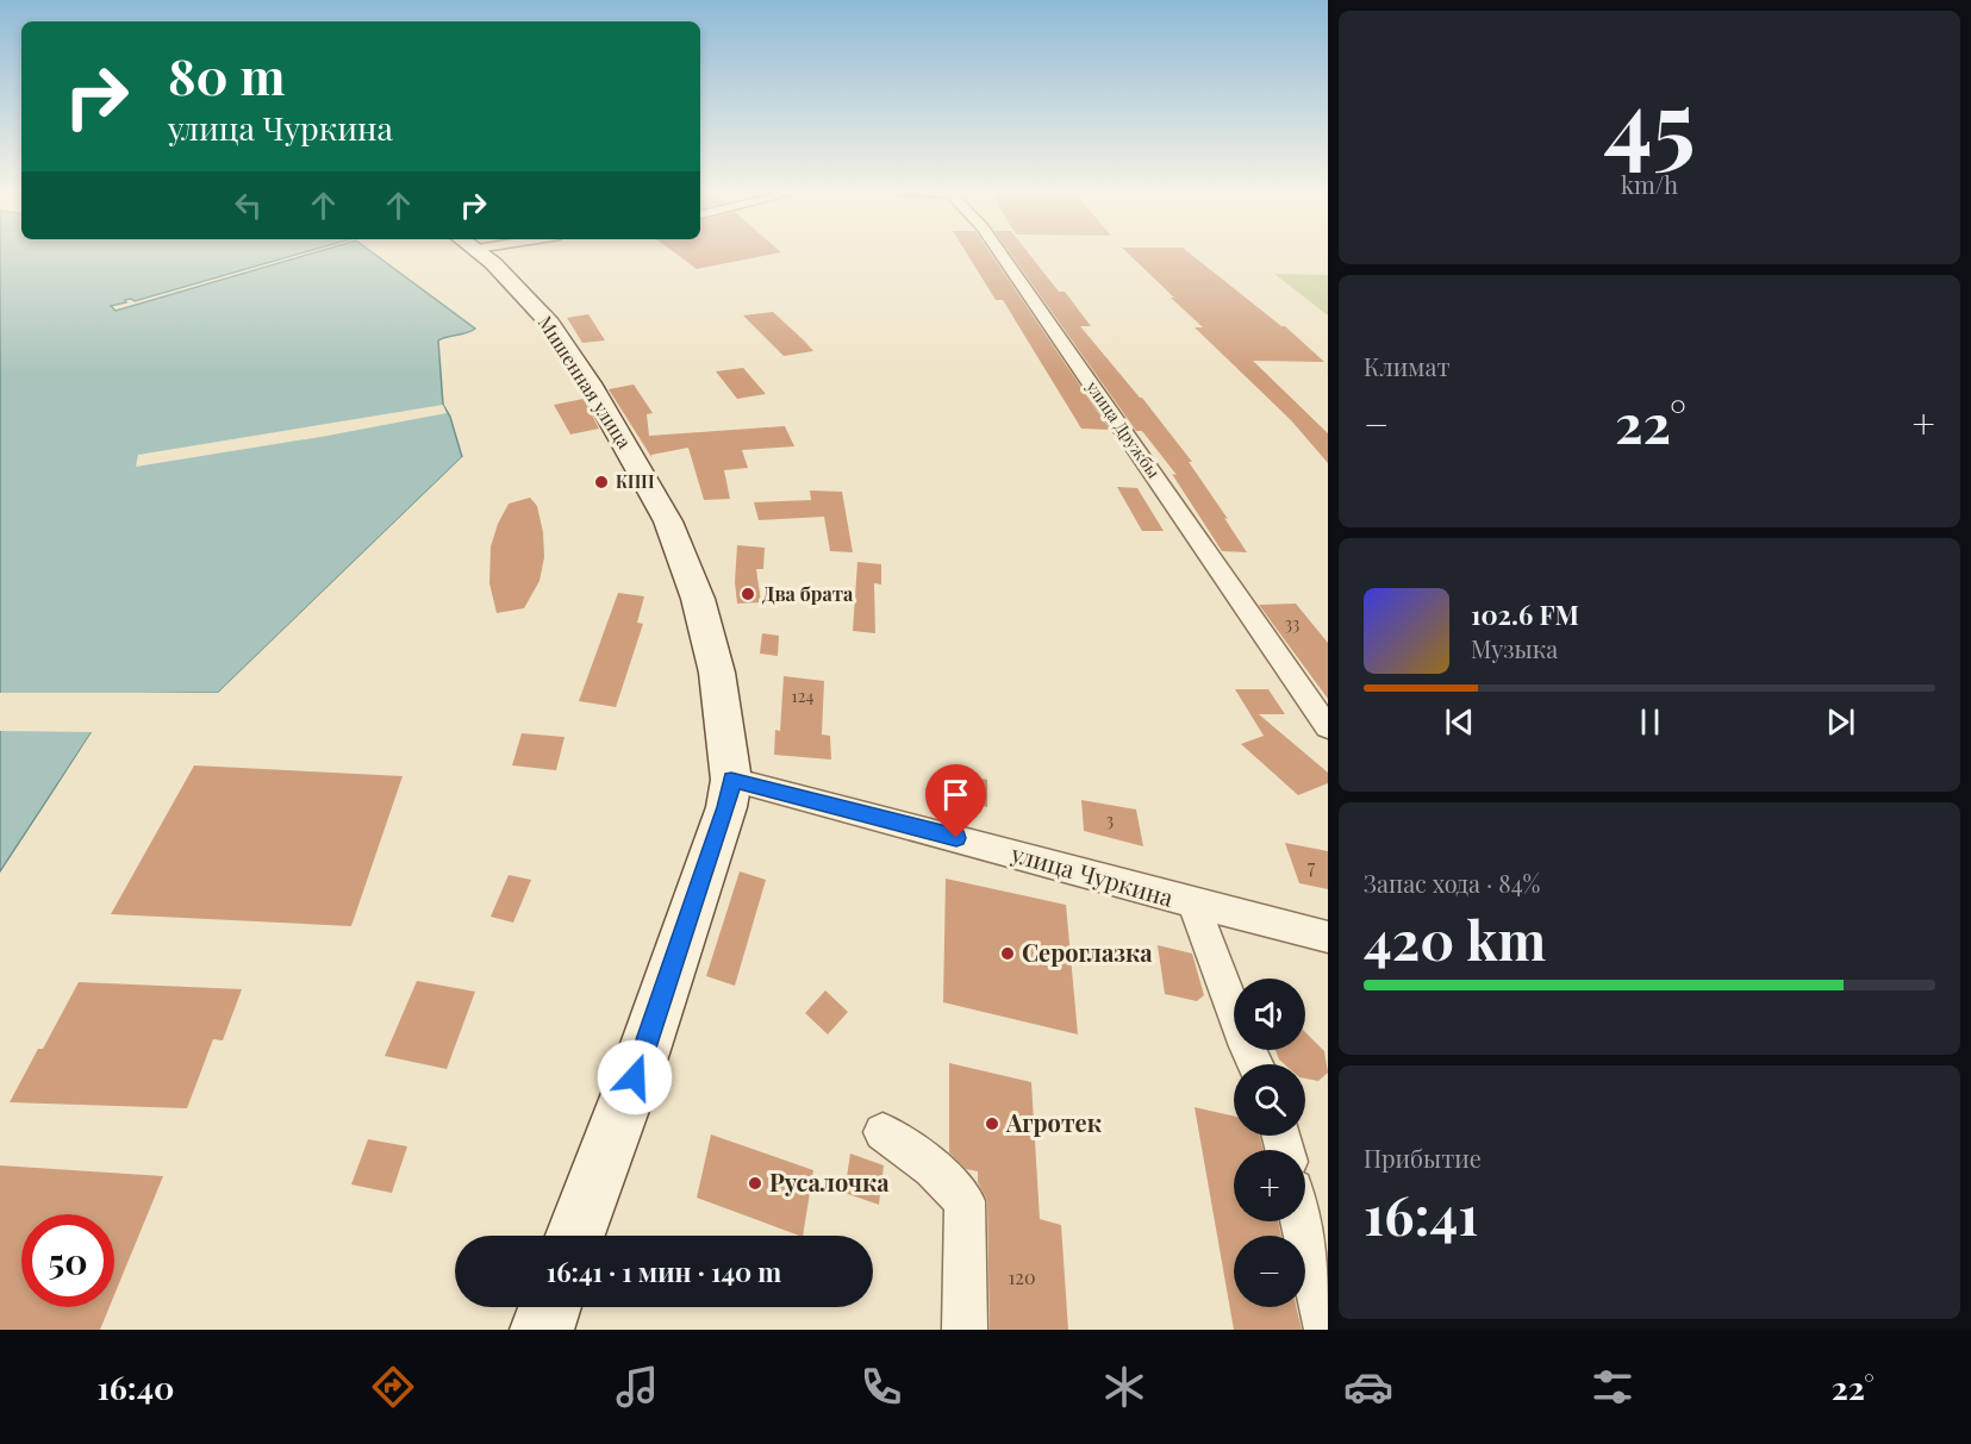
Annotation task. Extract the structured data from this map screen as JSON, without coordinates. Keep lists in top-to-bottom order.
{
  "streets": {
    "main road": ["Мишенная улица"],
    "street": ["улица Дружбы", "улица Чуркина"]
  },
  "crossings": [
    ["Мишенная улица", "улица Чуркина"]
  ],
  "places": [
    "КПП",
    "Два брата",
    "Сероглазка",
    "Агротек",
    "Русалочка"
  ],
  "house_numbers": [
    "33",
    "124",
    "3",
    "7",
    "120"
  ],
  "page": {
    "tile": [
      ["45", "km/h"],
      "Климат",
      ["Запас хода · 84%", "420 km"],
      ["Прибытие", "16:41"]
    ],
    "turn": ["80 m", "улица Чуркина"],
    "heat": ["−", "22°", "+"],
    "song": ["102.6 FM", "Музыка"],
    "map_buttons": ["+", "−"],
    "limit": "50",
    "trip": "16:41 · 1 мин · 140 m",
    "tabs": ["16:40", "22°"]
  }
}
